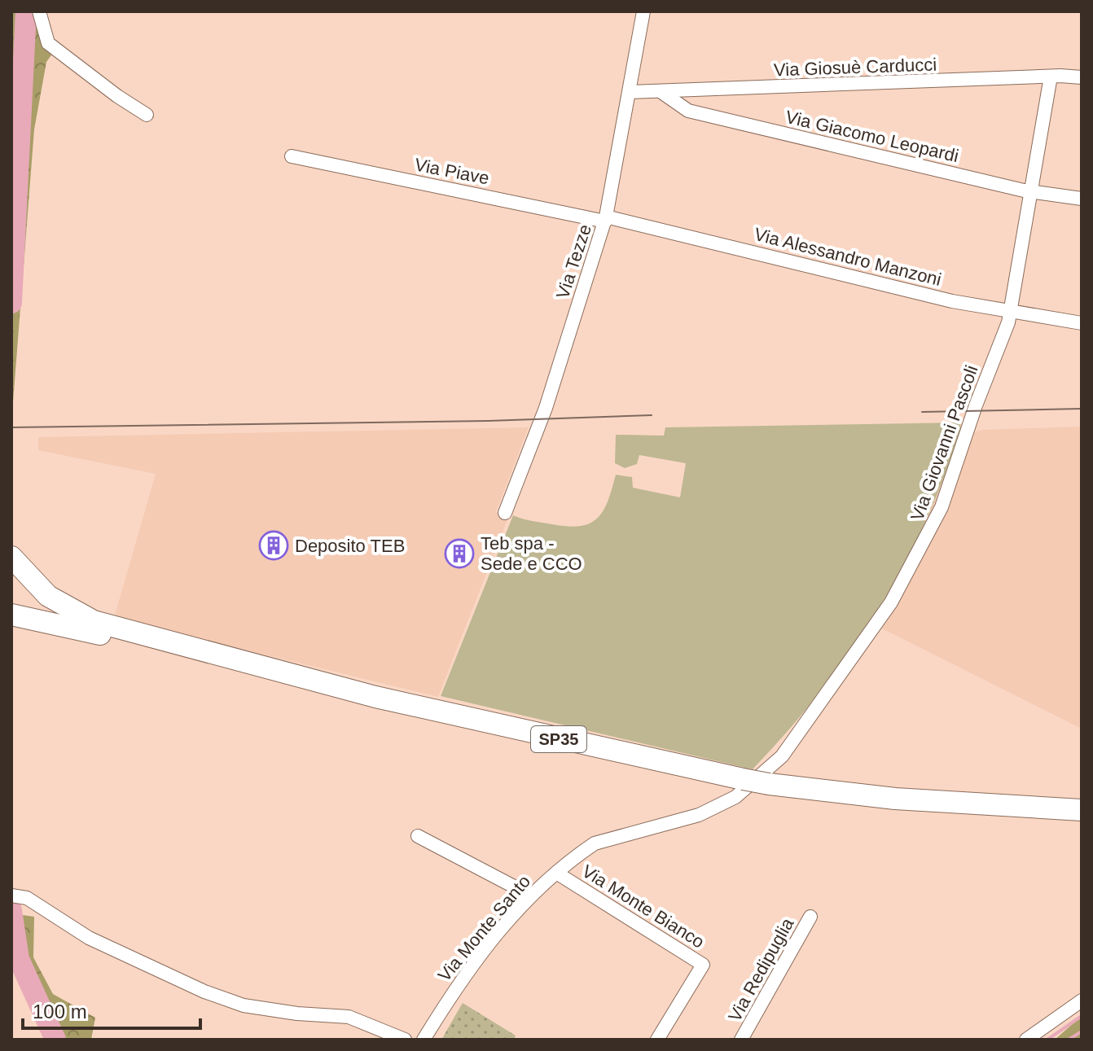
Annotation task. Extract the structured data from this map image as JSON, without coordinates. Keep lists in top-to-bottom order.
{
  "streets": {
    "highway": ["SP35"],
    "street": [
      "Via Giosuè Carducci",
      "Via Giacomo Leopardi",
      "Via Piave",
      "Via Alessandro Manzoni",
      "Via Tezze",
      "Via Giovanni Pascoli",
      "Via Monte Bianco",
      "Via Monte Santo",
      "Via Redipuglia"
    ]
  },
  "crossings": [
    ["Via Giosuè Carducci", "Via Giacomo Leopardi"],
    ["Via Giosuè Carducci", "Via Tezze"],
    ["Via Giosuè Carducci", "Via Giovanni Pascoli"],
    ["Via Giacomo Leopardi", "Via Giovanni Pascoli"],
    ["Via Piave", "Via Alessandro Manzoni"],
    ["Via Piave", "Via Tezze"],
    ["Via Alessandro Manzoni", "Via Tezze"],
    ["Via Alessandro Manzoni", "Via Giovanni Pascoli"],
    ["Via Giovanni Pascoli", "SP35"],
    ["Via Giovanni Pascoli", "Via Monte Santo"],
    ["SP35", "Via Monte Santo"],
    ["Via Monte Bianco", "Via Monte Santo"]
  ],
  "places": {
    "building": ["Deposito TEB", "Teb spa - Sede e CCO"]
  },
  "scale_bar": "100 m"
}
